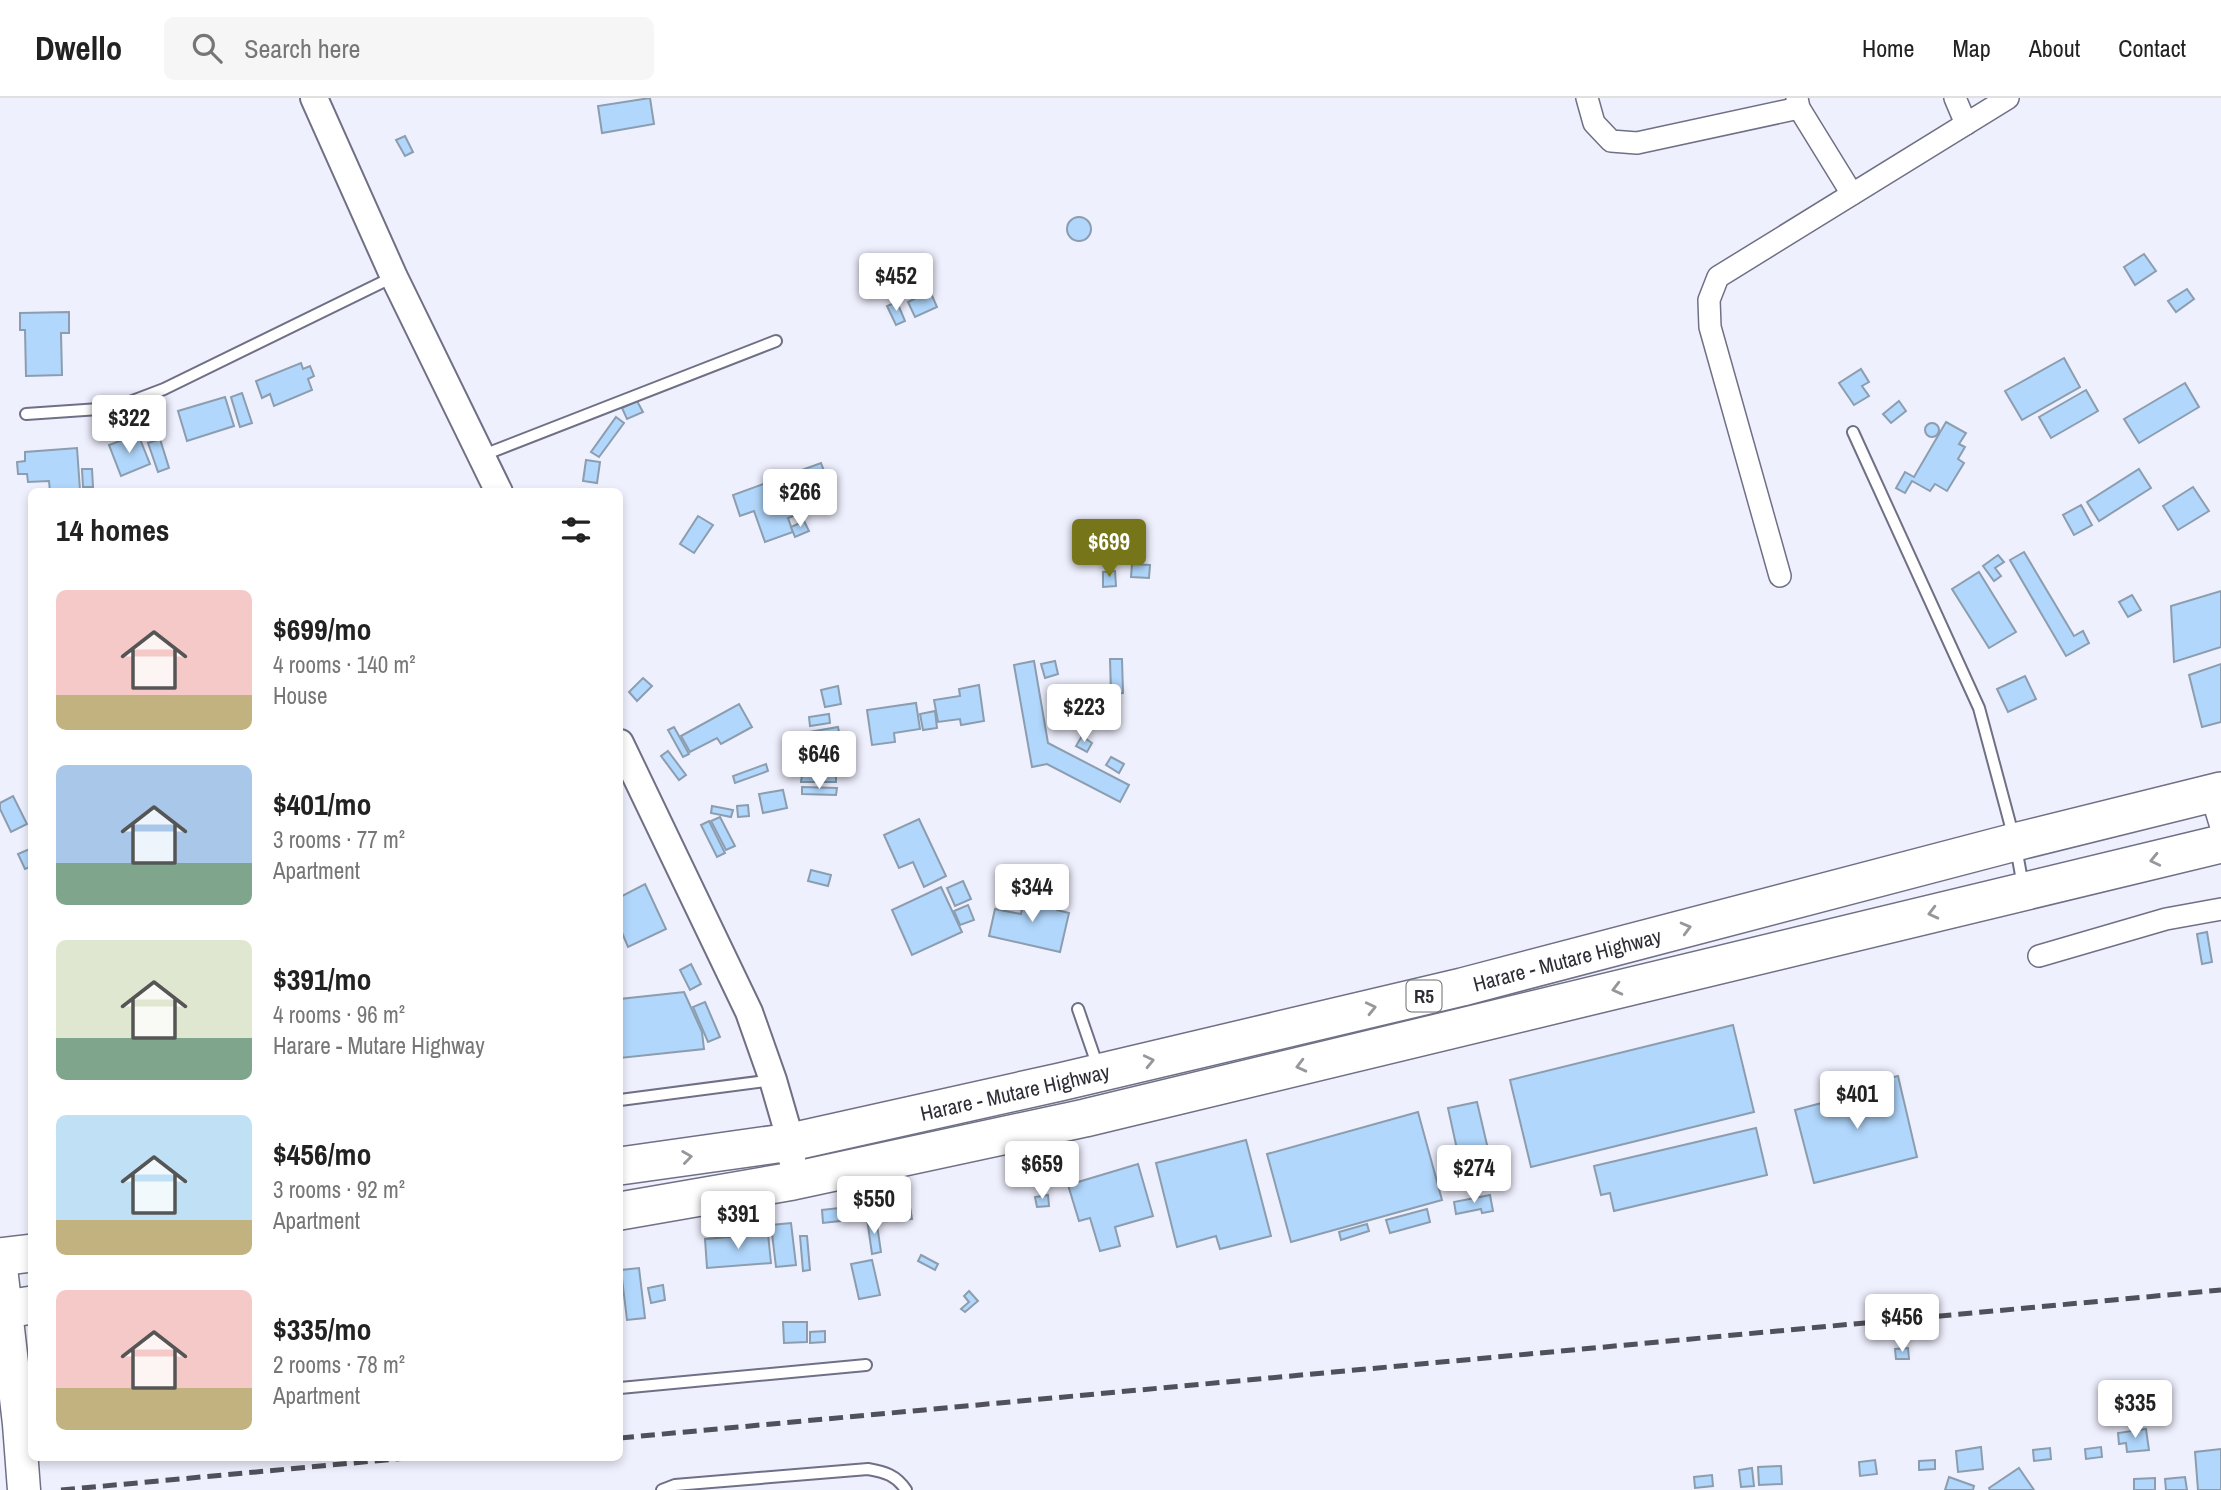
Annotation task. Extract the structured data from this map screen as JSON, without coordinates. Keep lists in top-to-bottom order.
{
  "streets": {
    "highway": ["Harare - Mutare Highway", "R5"]
  },
  "page": {
    "header": "Dwello",
    "search": "Search here",
    "nav": [
      "Home",
      "Map",
      "About",
      "Contact"
    ],
    "price": [
      "$452",
      "$322",
      "$266",
      "$699",
      "$223",
      "$646",
      "$344",
      "$401",
      "$659",
      "$274",
      "$550",
      "$391",
      "$456",
      "$335"
    ],
    "heading": "14 homes",
    "list": [
      {
        "name": "$699/mo",
        "note": "4 rooms · 140 m² · House"
      },
      {
        "name": "$401/mo",
        "note": "3 rooms · 77 m² · Apartment"
      },
      {
        "name": "$391/mo",
        "note": "4 rooms · 96 m² · Harare - Mutare Highway"
      },
      {
        "name": "$456/mo",
        "note": "3 rooms · 92 m² · Apartment"
      },
      {
        "name": "$335/mo",
        "note": "2 rooms · 78 m² · Apartment"
      }
    ]
  }
}
